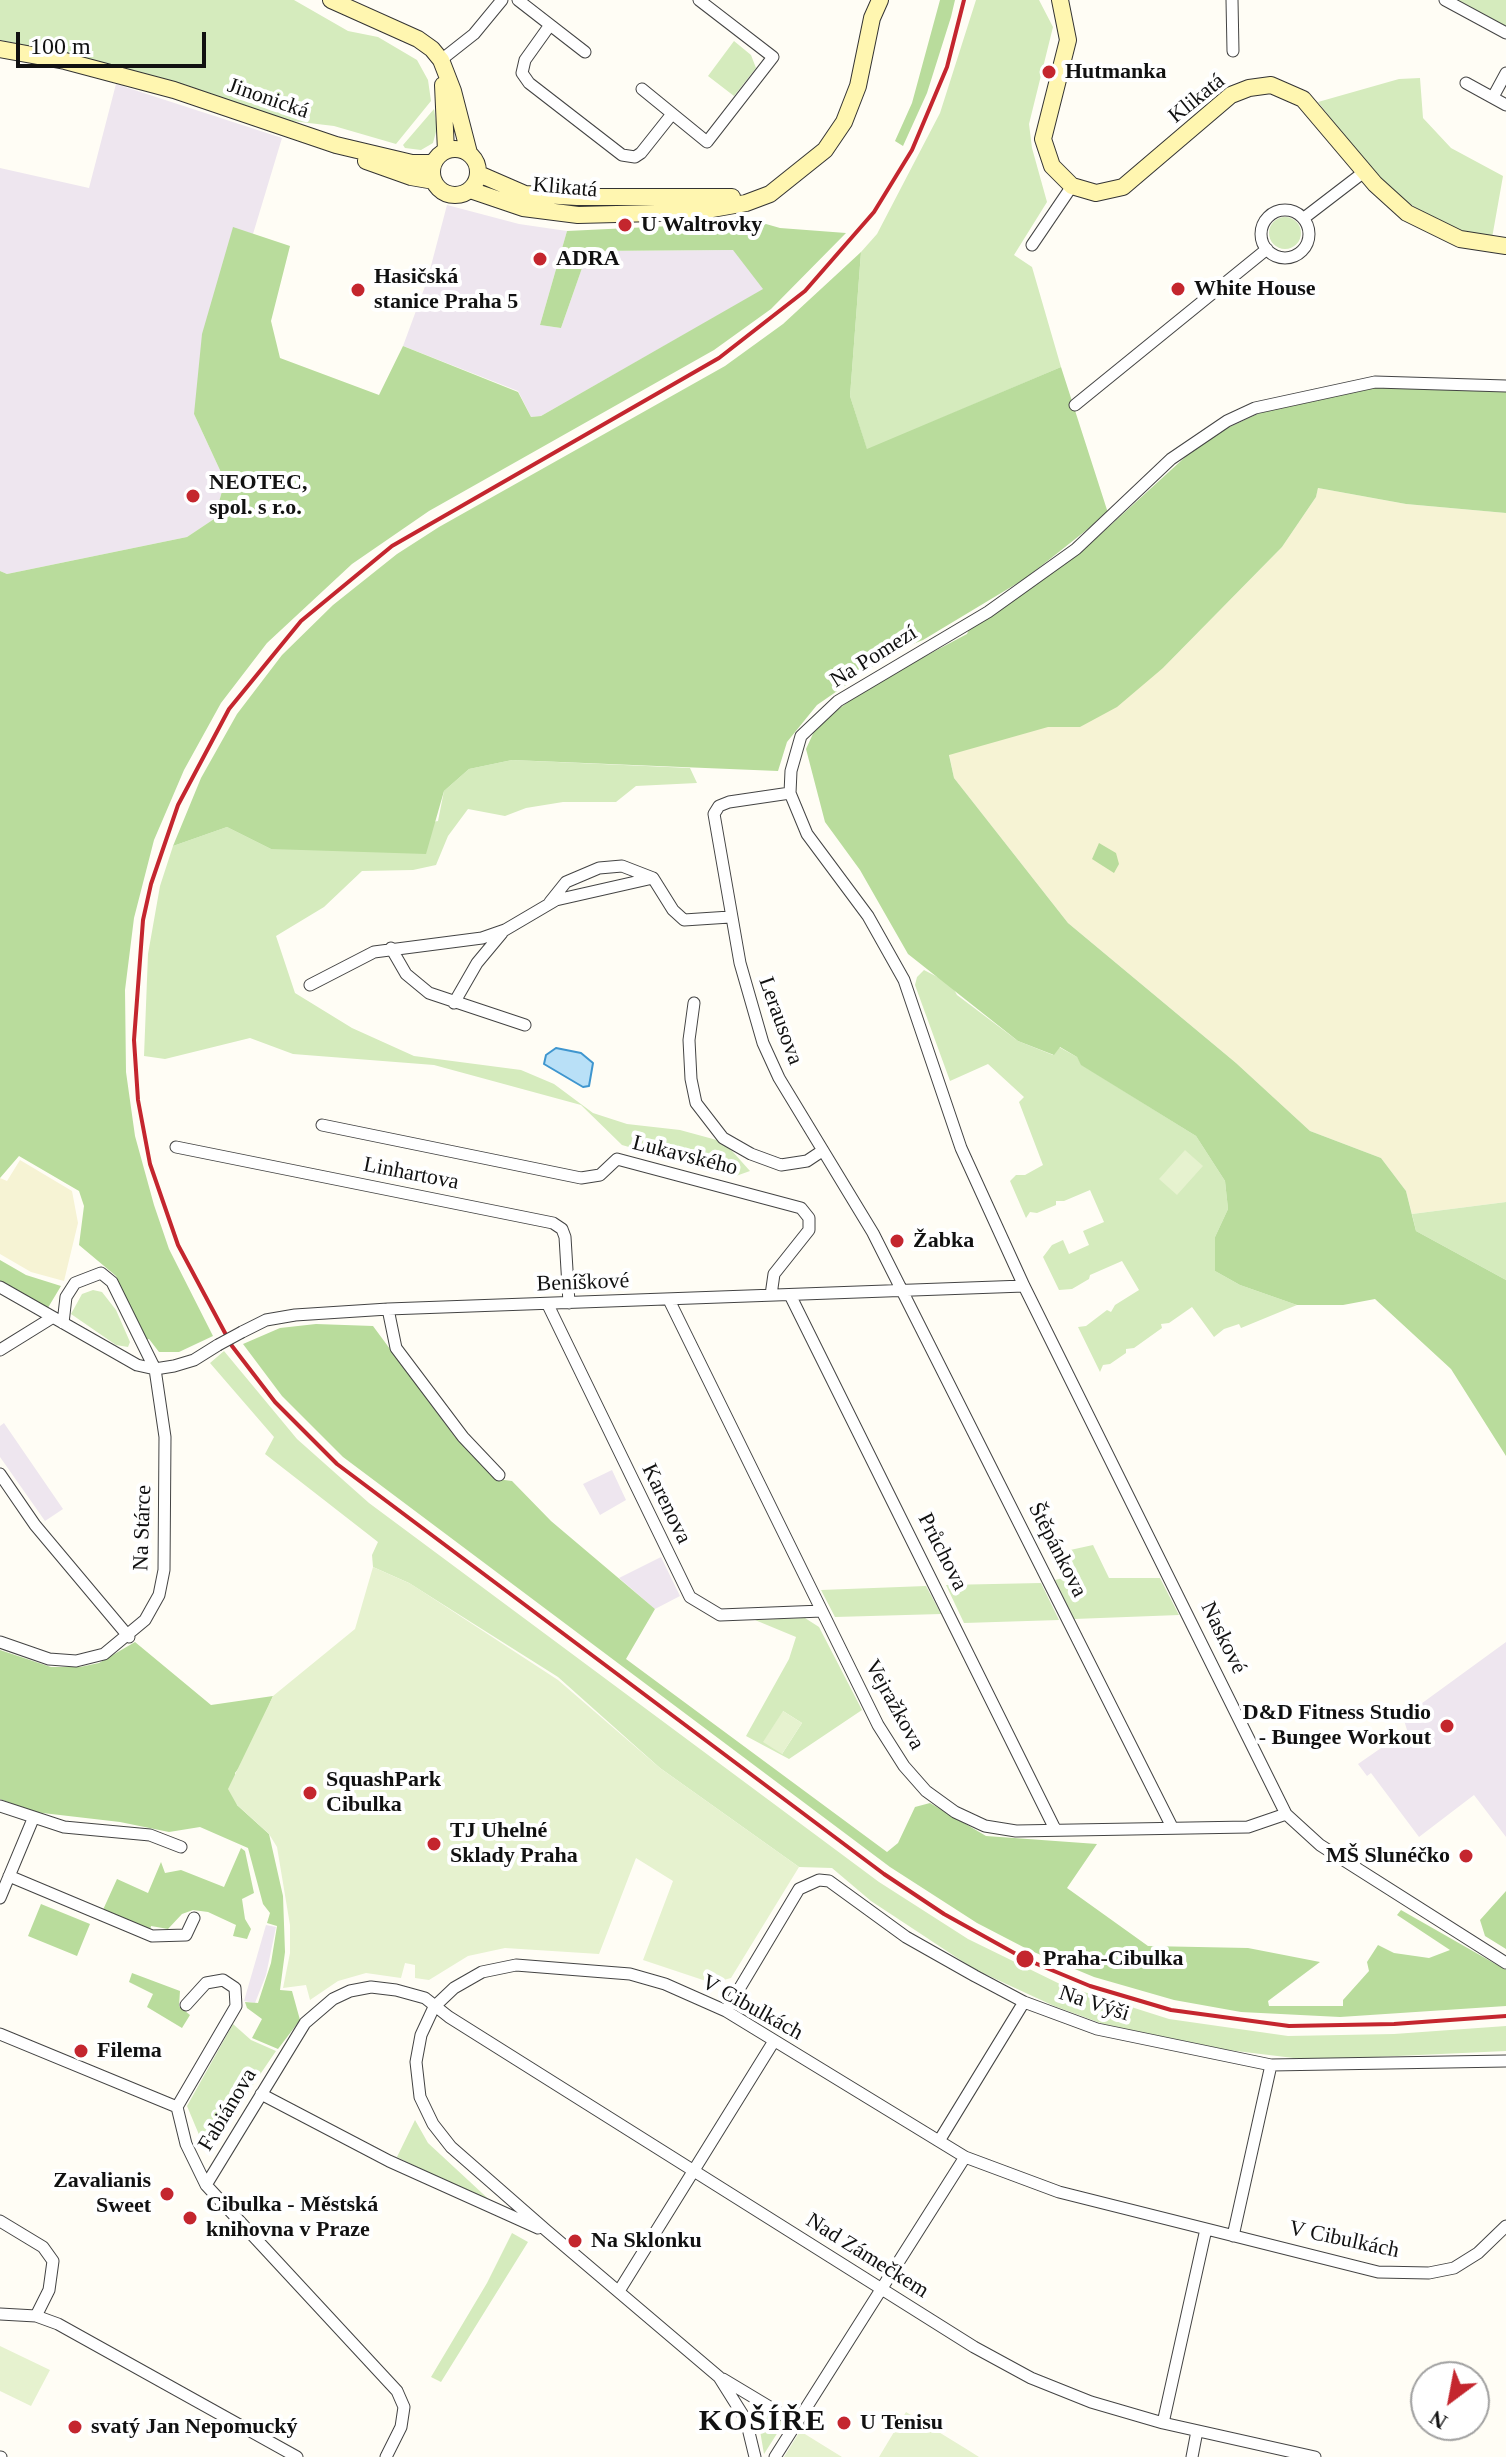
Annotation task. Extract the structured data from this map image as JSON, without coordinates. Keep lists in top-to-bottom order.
{
  "streets": {
    "street": [
      "Jinonická",
      "Klikatá",
      "Na Pomezí",
      "Lerausova",
      "Lukavského",
      "Linhartova",
      "Beníškové",
      "Karenova",
      "Na Stárce",
      "Štěpánkova",
      "Průchova",
      "Naskové",
      "Vejražkova",
      "Na Výši",
      "V Cibulkách",
      "Fabiánova",
      "Nad Zámečkem"
    ]
  },
  "crossings": [
    ["Jinonická", "Klikatá"],
    ["Na Pomezí", "Lerausova"],
    ["Lerausova", "Beníškové"],
    ["Lerausova", "Štěpánkova"],
    ["Lukavského", "Beníškové"],
    ["Linhartova", "Beníškové"],
    ["Beníškové", "Karenova"],
    ["Beníškové", "Na Stárce"],
    ["Beníškové", "Štěpánkova"],
    ["Beníškové", "Průchova"],
    ["Beníškové", "Naskové"],
    ["Beníškové", "Vejražkova"],
    ["Karenova", "Vejražkova"],
    ["Štěpánkova", "Vejražkova"],
    ["Průchova", "Vejražkova"],
    ["Naskové", "Vejražkova"],
    ["Na Výši", "V Cibulkách"],
    ["V Cibulkách", "Fabiánova"],
    ["V Cibulkách", "Nad Zámečkem"],
    ["Fabiánova", "Nad Zámečkem"]
  ],
  "districts": ["KOŠÍŘE"],
  "places": [
    "Hutmanka",
    "U Waltrovky",
    "ADRA",
    "White House",
    "Hasičská stanice Praha 5",
    "NEOTEC, spol. s r.o.",
    "Žabka",
    "D&D Fitness Studio - Bungee Workout",
    "SquashPark Cibulka",
    "TJ Uhelné Sklady Praha",
    "MŠ Slunéčko",
    "Praha-Cibulka",
    "Filema",
    "Zavalianis Sweet",
    "Cibulka - Městská knihovna v Praze",
    "Na Sklonku",
    "U Tenisu",
    "svatý Jan Nepomucký"
  ],
  "scale_bar": "100 m",
  "north": "bottom left"
}
